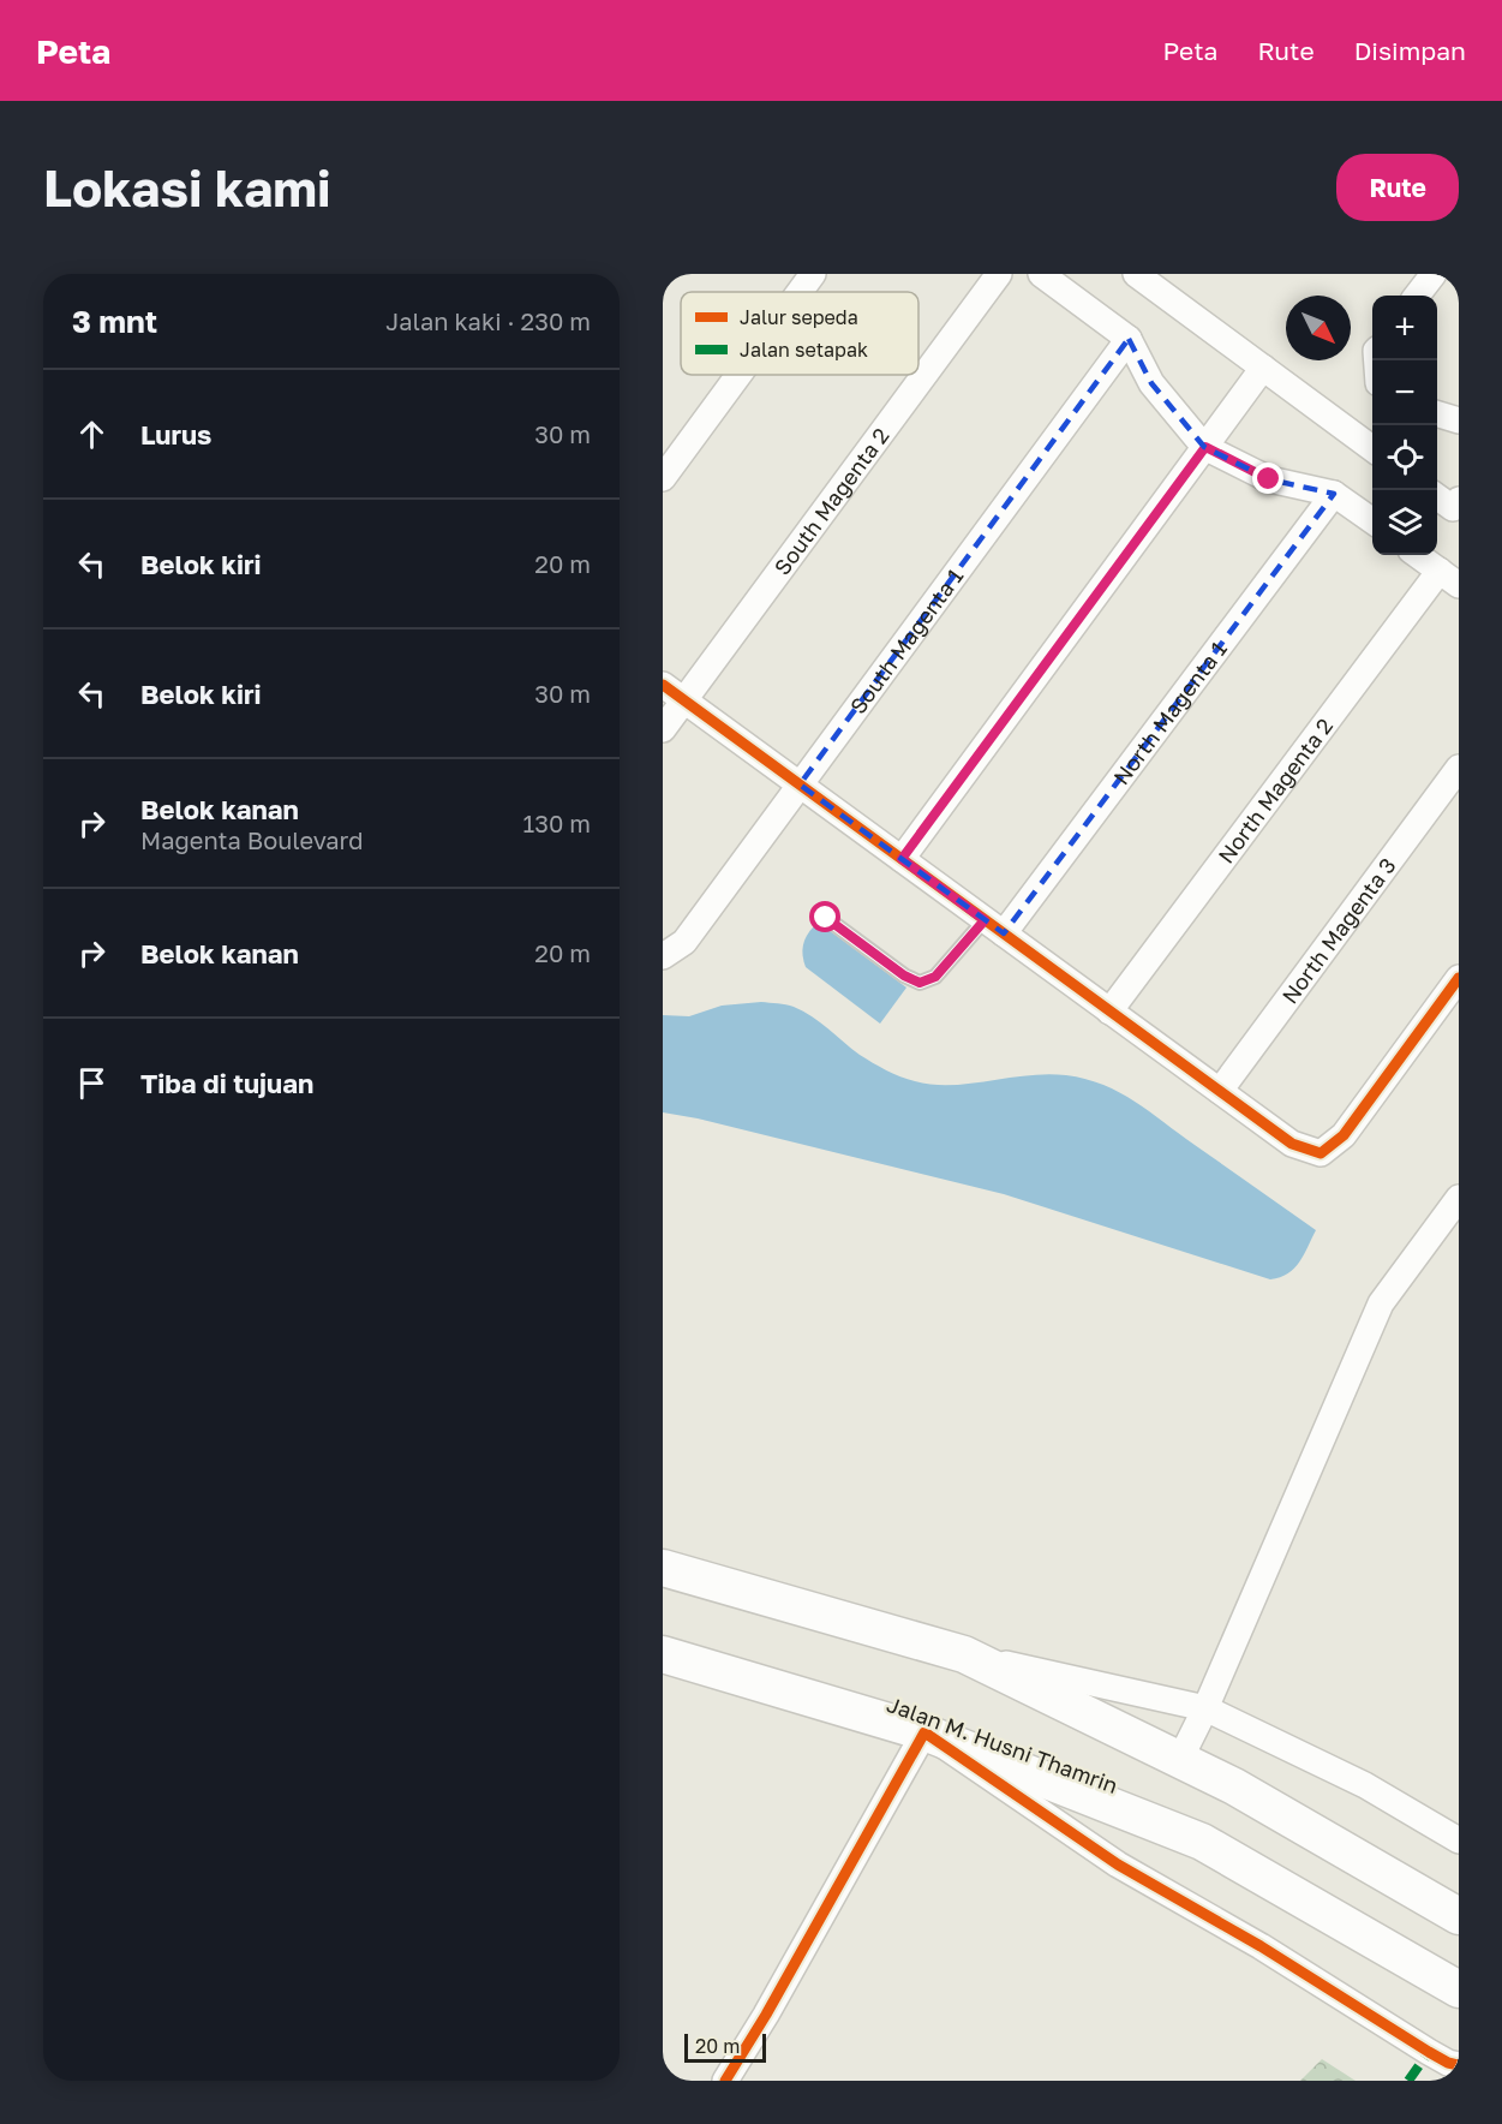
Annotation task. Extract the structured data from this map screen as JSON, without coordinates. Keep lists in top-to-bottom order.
{
  "streets": {
    "main road": ["Jalan M. Husni Thamrin"],
    "street": [
      "South Magenta 2",
      "South Magenta 1",
      "North Magenta 1",
      "North Magenta 2",
      "North Magenta 3"
    ]
  },
  "legend": ["Jalur sepeda", "Jalan setapak"],
  "scale_bar": "20 m",
  "north": "bottom right",
  "page": {
    "header": "Peta",
    "nav": ["Peta", "Rute", "Disimpan"],
    "buttons": "Rute",
    "title": "Lokasi kami",
    "heading": ["3 mnt", "Jalan kaki · 230 m"],
    "map_buttons": ["+", "−"],
    "list": [
      ["Lurus", "30 m"],
      ["Belok kiri", "20 m"],
      ["Belok kiri", "30 m"],
      ["Belok kanan", "Magenta Boulevard", "130 m"],
      ["Belok kanan", "20 m"],
      "Tiba di tujuan"
    ],
    "scale": "20 m"
  }
}
